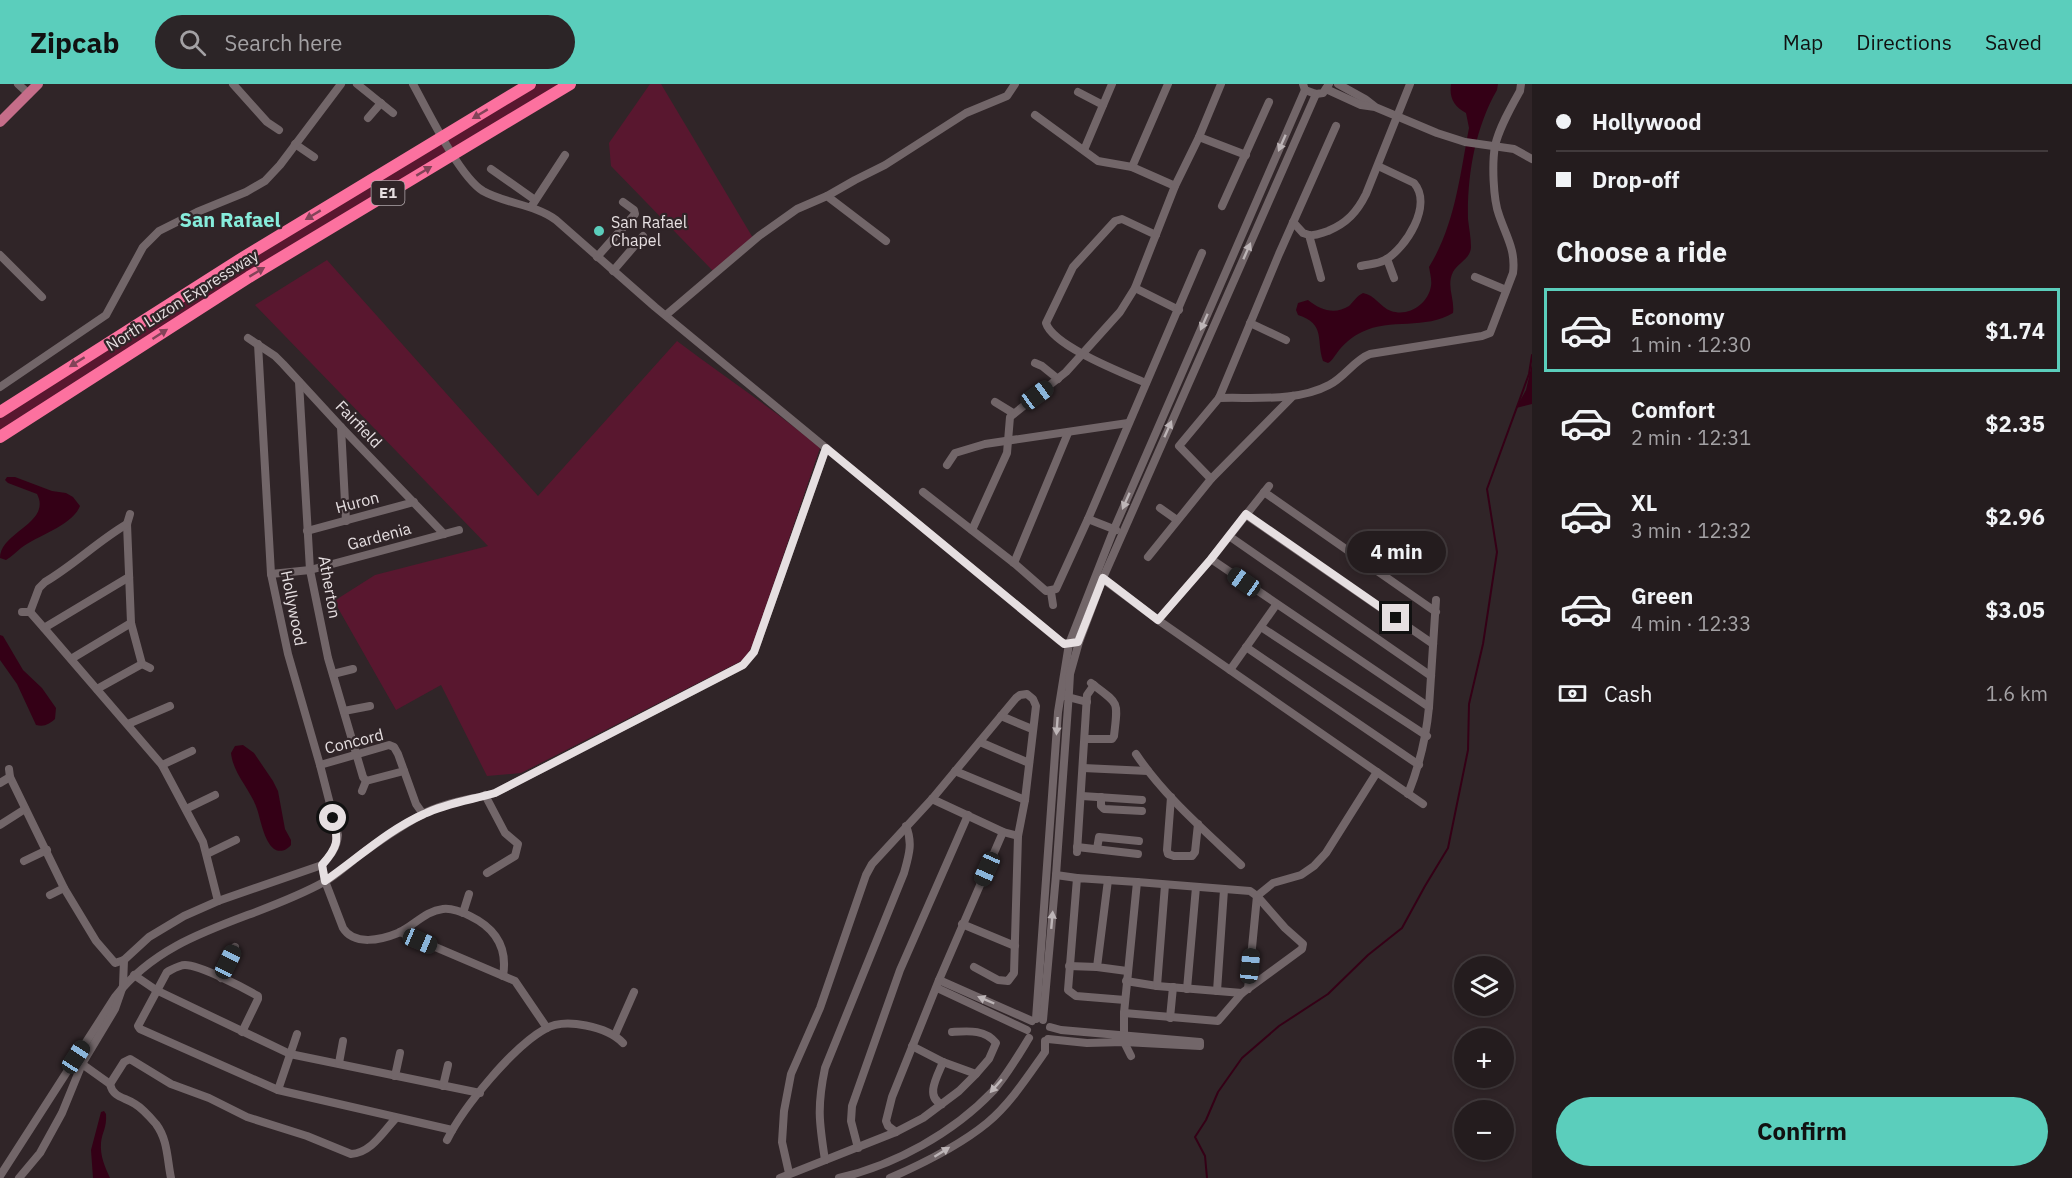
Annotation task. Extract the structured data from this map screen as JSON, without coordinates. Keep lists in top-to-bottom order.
{
  "streets": {
    "highway": ["E1", "North Luzon Expressway"],
    "street": [
      "Fairfield",
      "Huron",
      "Gardenia",
      "Atherton",
      "Hollywood",
      "Concord"
    ]
  },
  "crossings": [
    ["Fairfield", "Huron"],
    ["Fairfield", "Gardenia"],
    ["Fairfield", "Atherton"],
    ["Fairfield", "Hollywood"],
    ["Huron", "Atherton"],
    ["Gardenia", "Atherton"],
    ["Gardenia", "Hollywood"],
    ["Atherton", "Concord"],
    ["Hollywood", "Concord"]
  ],
  "districts": ["San Rafael"],
  "places": ["San Rafael Chapel"],
  "page": {
    "header": "Zipcab",
    "search": "Search here",
    "nav": ["Map", "Directions", "Saved"],
    "banner": ["Hollywood", "Drop-off"],
    "heading": "Choose a ride",
    "list": [
      {
        "name": "Economy",
        "note": "1 min · 12:30",
        "value": "$1.74"
      },
      {
        "name": "Comfort",
        "note": "2 min · 12:31",
        "value": "$2.35"
      },
      {
        "name": "XL",
        "note": "3 min · 12:32",
        "value": "$2.96"
      },
      {
        "name": "Green",
        "note": "4 min · 12:33",
        "value": "$3.05"
      }
    ],
    "bubble": "4 min",
    "pay": ["Cash", "1.6 km"],
    "map_buttons": ["+", "−"],
    "buttons": "Confirm"
  }
}
